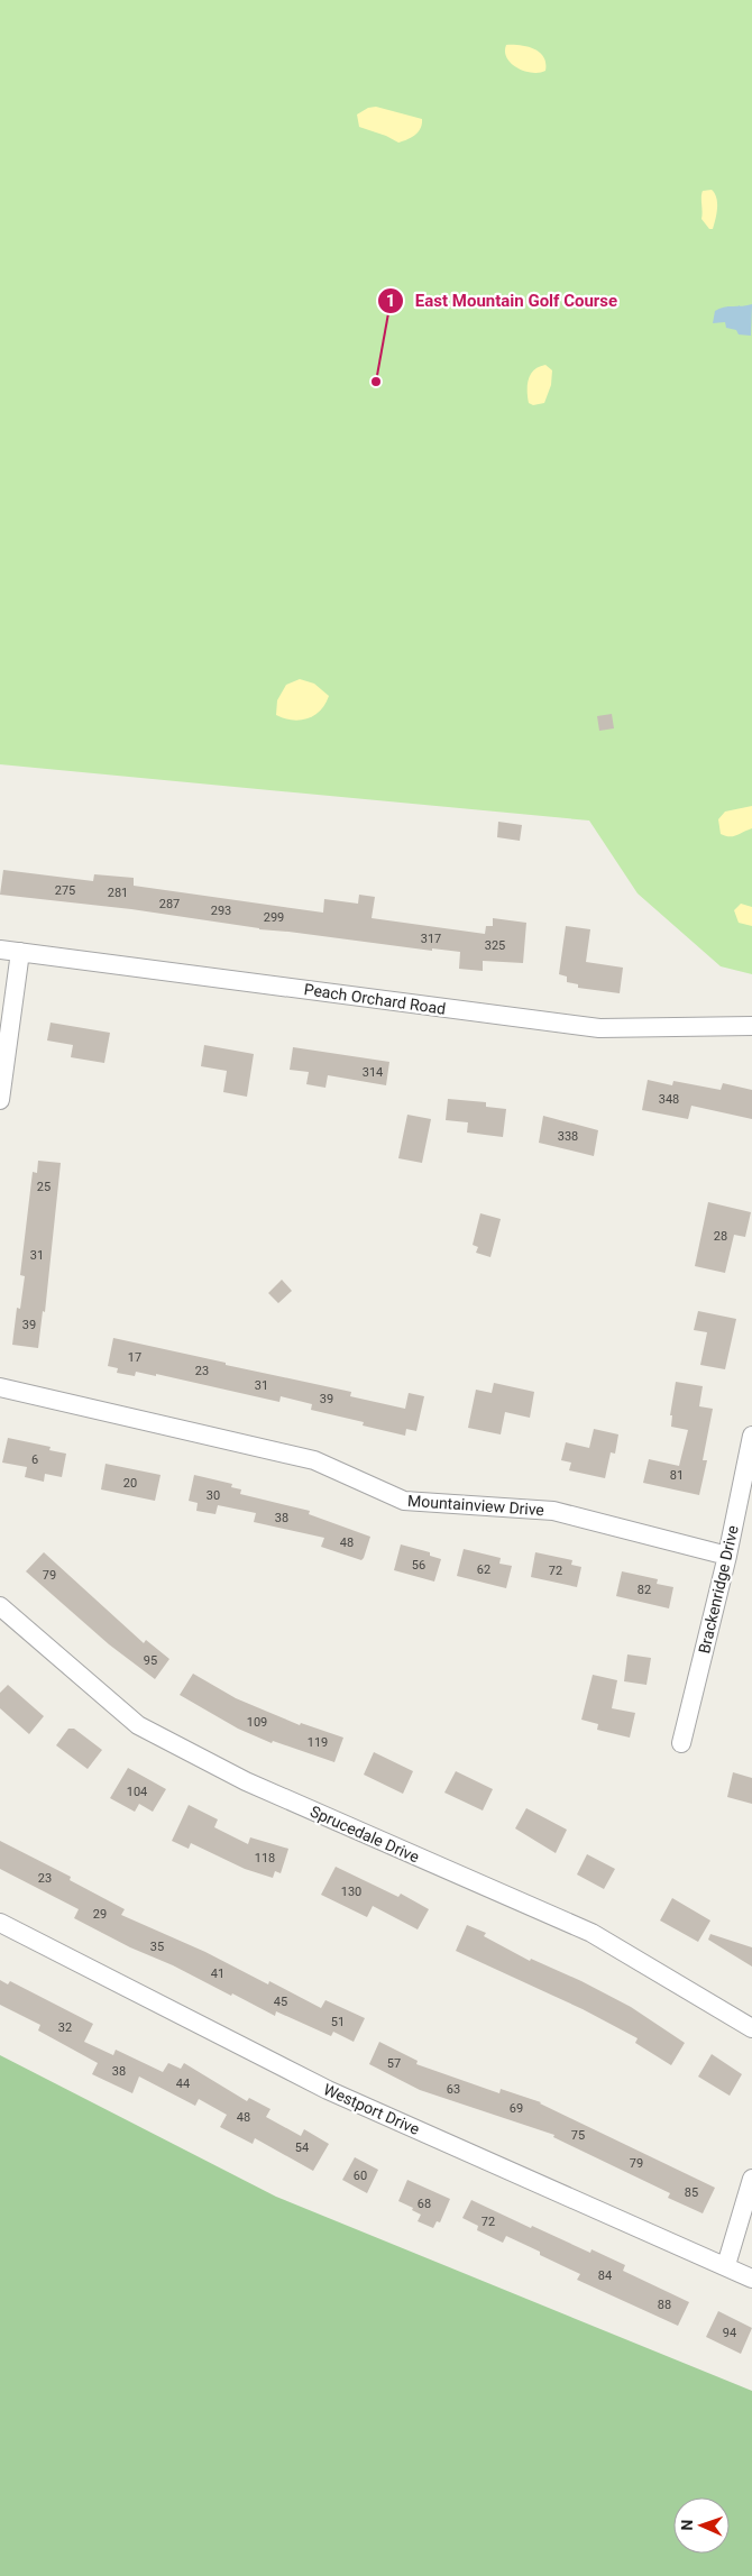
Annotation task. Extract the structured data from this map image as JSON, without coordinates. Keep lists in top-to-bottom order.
{
  "streets": {
    "street": [
      "Peach Orchard Road",
      "Mountainview Drive",
      "Brackenridge Drive",
      "Sprucedale Drive",
      "Westport Drive"
    ]
  },
  "crossings": [
    ["Mountainview Drive", "Brackenridge Drive"]
  ],
  "places": ["East Mountain Golf Course"],
  "house_numbers": [
    "275",
    "281",
    "287",
    "293",
    "299",
    "317",
    "325",
    "314",
    "348",
    "338",
    "25",
    "28",
    "31",
    "39",
    "17",
    "23",
    "31",
    "39",
    "6",
    "81",
    "20",
    "30",
    "38",
    "48",
    "56",
    "62",
    "72",
    "79",
    "82",
    "95",
    "109",
    "119",
    "104",
    "118",
    "23",
    "130",
    "29",
    "35",
    "41",
    "45",
    "51",
    "32",
    "57",
    "38",
    "44",
    "63",
    "69",
    "48",
    "75",
    "54",
    "79",
    "60",
    "85",
    "68",
    "72",
    "84",
    "88",
    "94"
  ],
  "north": "left"
}
